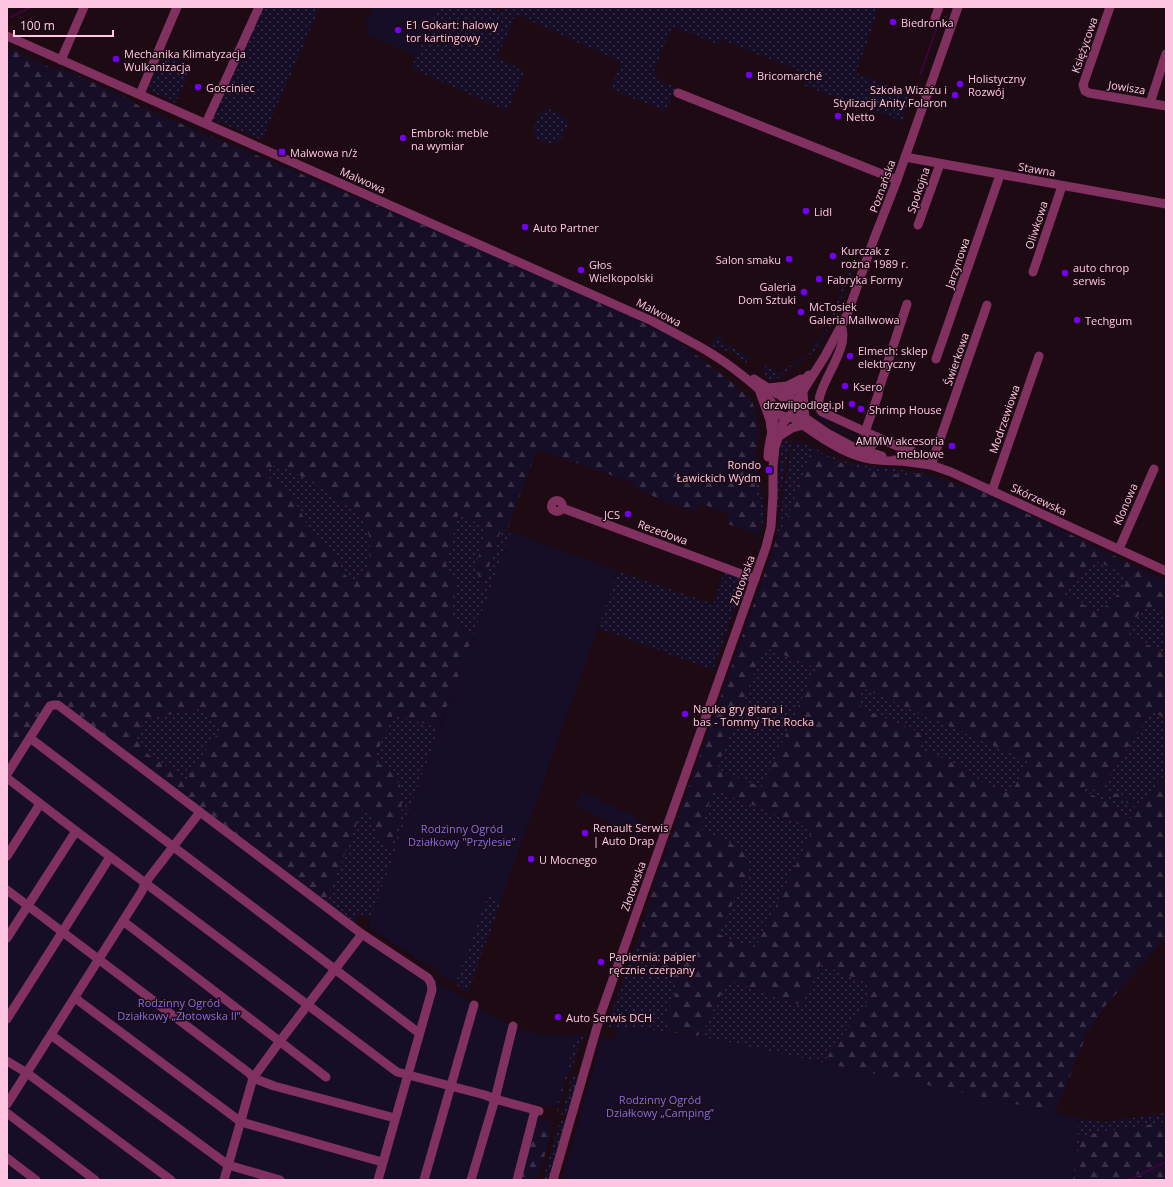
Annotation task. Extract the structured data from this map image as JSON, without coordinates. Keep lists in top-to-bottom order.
{
  "streets": {
    "street": [
      "Księżycowa",
      "Jowisza",
      "Stawna",
      "Malwowa",
      "Poznańska",
      "Spokojna",
      "Oliwkowa",
      "Jarzynowa",
      "Świerkowa",
      "Modrzewiowa",
      "Skórzewska",
      "Klonowa",
      "Rezedowa",
      "Złotowska"
    ]
  },
  "crossings": [
    ["Księżycowa", "Jowisza"],
    ["Stawna", "Poznańska"],
    ["Stawna", "Spokojna"],
    ["Stawna", "Oliwkowa"],
    ["Stawna", "Jarzynowa"],
    ["Malwowa", "Złotowska"],
    ["Poznańska", "Skórzewska"],
    ["Świerkowa", "Skórzewska"],
    ["Modrzewiowa", "Skórzewska"],
    ["Skórzewska", "Klonowa"],
    ["Skórzewska", "Złotowska"],
    ["Rezedowa", "Złotowska"]
  ],
  "parks": ["Rodzinny Ogród Działkowy \"Przylesie\"", "Rodzinny Ogród Działkowy „Złotowska II”", "Rodzinny Ogród Działkowy „Camping”"],
  "places": {
    "other": [
      "Biedronka",
      "E1 Gokart: halowy tor kartingowy",
      "Mechanika Klimatyzacja Wulkanizacja",
      "Bricomarché",
      "Holistyczny Rozwój",
      "Gosciniec",
      "Szkoła Wizażu i Stylizacji Anity Folaron",
      "Netto",
      "Embrok: meble na wymiar",
      "Lidl",
      "Auto Partner",
      "Kurczak z rożna 1989 r.",
      "Salon smaku",
      "Głos Wielkopolski",
      "auto chrop serwis",
      "Fabryka Formy",
      "Galeria Dom Sztuki",
      "McTosiek Galeria Mallwowa",
      "Techgum",
      "Elmech: sklep elektryczny",
      "Ksero",
      "drzwiipodlogi.pl",
      "Shrimp House",
      "AMMW akcesoria meblowe",
      "JCS",
      "Nauka gry gitara i bas - Tommy The Rocka",
      "Renault Serwis | Auto Drap",
      "U Mocnego",
      "Papiernia: papier ręcznie czerpany",
      "Auto Serwis DCH"
    ],
    "transit": ["Malwowa n/ż", "Rondo Ławickich Wydm"]
  },
  "scale_bar": "100 m"
}
